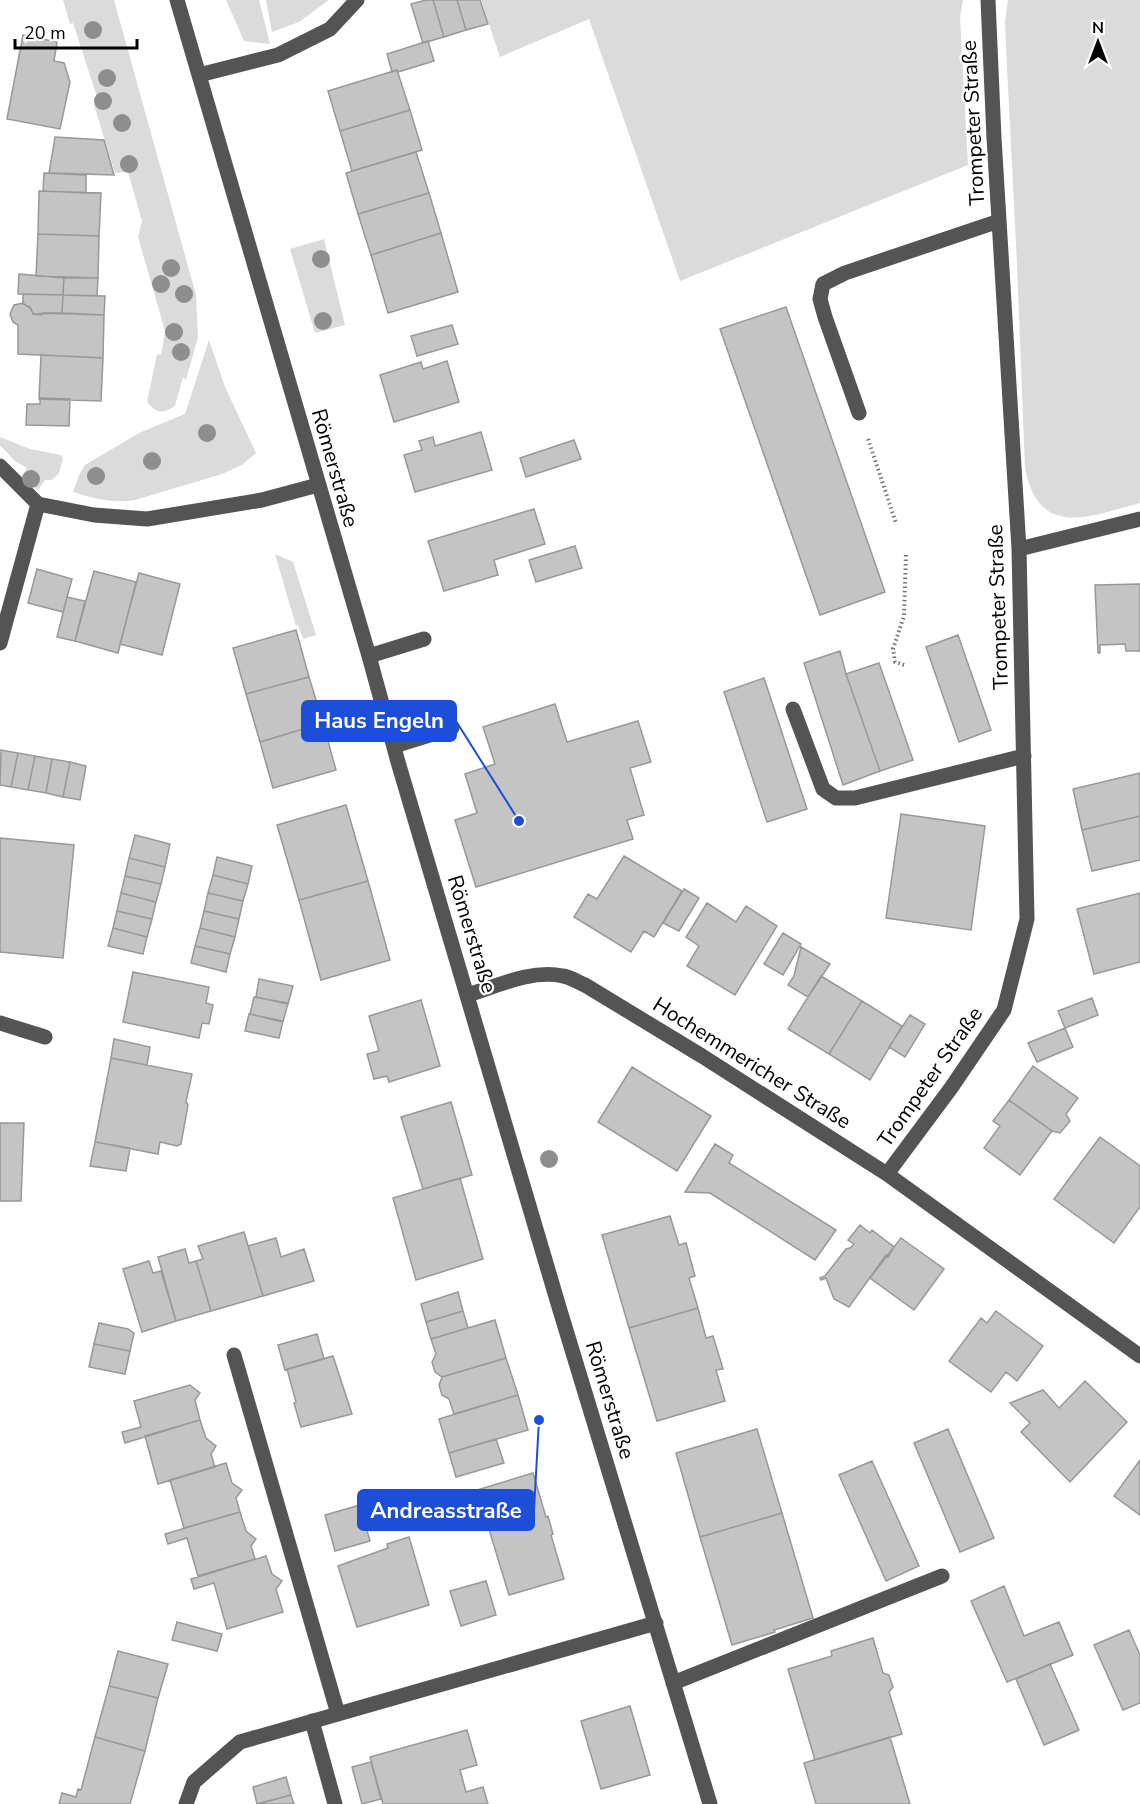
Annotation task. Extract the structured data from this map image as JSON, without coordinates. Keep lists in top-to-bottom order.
{
  "streets": {
    "street": ["Trompeter Straße", "Römerstraße", "Hochemmericher Straße"]
  },
  "crossings": [
    ["Trompeter Straße", "Hochemmericher Straße"],
    ["Römerstraße", "Hochemmericher Straße"]
  ],
  "places": ["Haus Engeln", "Andreasstraße"],
  "scale_bar": "20 m",
  "north": "top"
}
